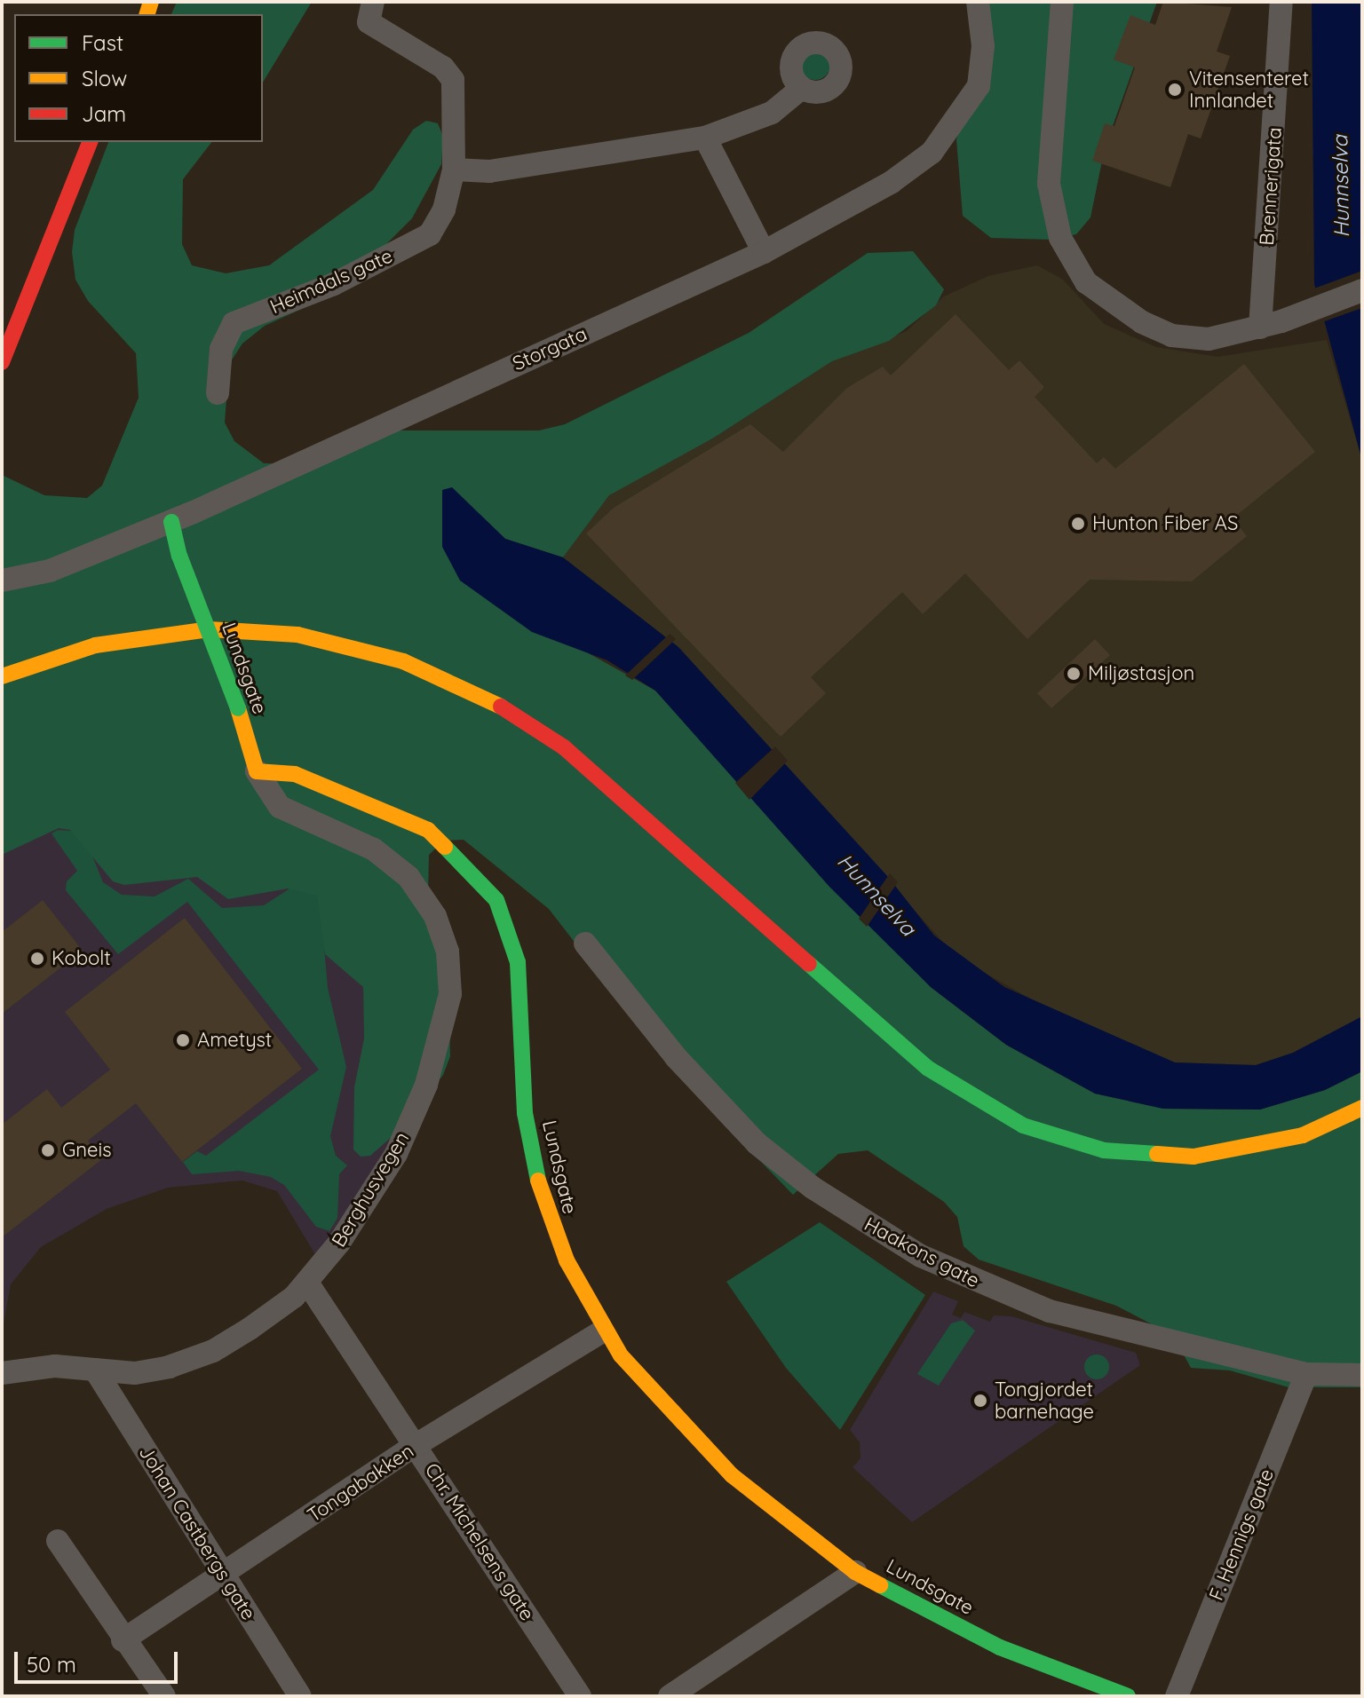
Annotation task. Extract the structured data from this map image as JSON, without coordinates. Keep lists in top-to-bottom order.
{
  "streets": {
    "main road": ["Lundsgate"],
    "street": [
      "Brennerigata",
      "Heimdals gate",
      "Storgata",
      "Berghusvegen",
      "Haakons gate",
      "Tongabakken",
      "Johan Castbergs gate",
      "F. Hennigs gate",
      "Chr. Michelsens gate"
    ]
  },
  "crossings": [
    ["Storgata", "Lundsgate"],
    ["Lundsgate", "Berghusvegen"],
    ["Lundsgate", "Tongabakken"],
    ["Berghusvegen", "Johan Castbergs gate"],
    ["Berghusvegen", "Chr. Michelsens gate"],
    ["Haakons gate", "F. Hennigs gate"],
    ["Tongabakken", "Johan Castbergs gate"],
    ["Tongabakken", "Chr. Michelsens gate"]
  ],
  "water": ["Hunnselva"],
  "places": [
    "Vitensenteret Innlandet",
    "Hunton Fiber AS",
    "Miljøstasjon",
    "Kobolt",
    "Ametyst",
    "Gneis",
    "Tongjordet barnehage"
  ],
  "legend": ["Fast", "Slow", "Jam"],
  "scale_bar": "50 m"
}
